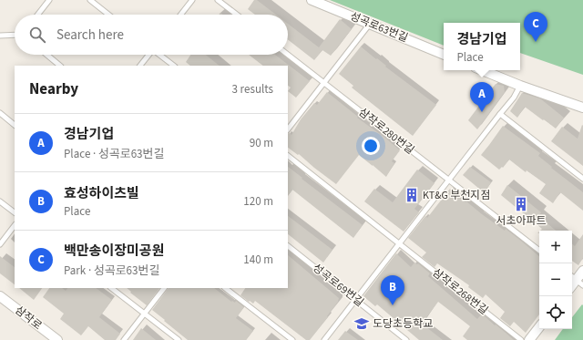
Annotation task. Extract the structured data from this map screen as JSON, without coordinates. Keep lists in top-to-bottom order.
{
  "streets": {
    "street": ["성곡로63번길", "삼작로"],
    "lane": ["삼작로280번길", "성곡로69번길", "삼작로268번길"]
  },
  "places": {
    "building": ["KT&G 부천지점", "서초아파트"],
    "school or university": ["도당초등학교"]
  },
  "page": {
    "pins": ["C", "A", "B"],
    "search": "Search here",
    "popup": ["경남기업", "Place"],
    "heading": ["Nearby", "3 results"],
    "list": [
      {
        "mark": "A",
        "name": "경남기업",
        "note": "Place · 성곡로63번길",
        "value": "90 m"
      },
      {
        "mark": "B",
        "name": "효성하이츠빌",
        "note": "Place",
        "value": "120 m"
      },
      {
        "mark": "C",
        "name": "백만송이장미공원",
        "note": "Park · 성곡로63번길",
        "value": "140 m"
      }
    ],
    "map_buttons": ["+", "−"]
  }
}
